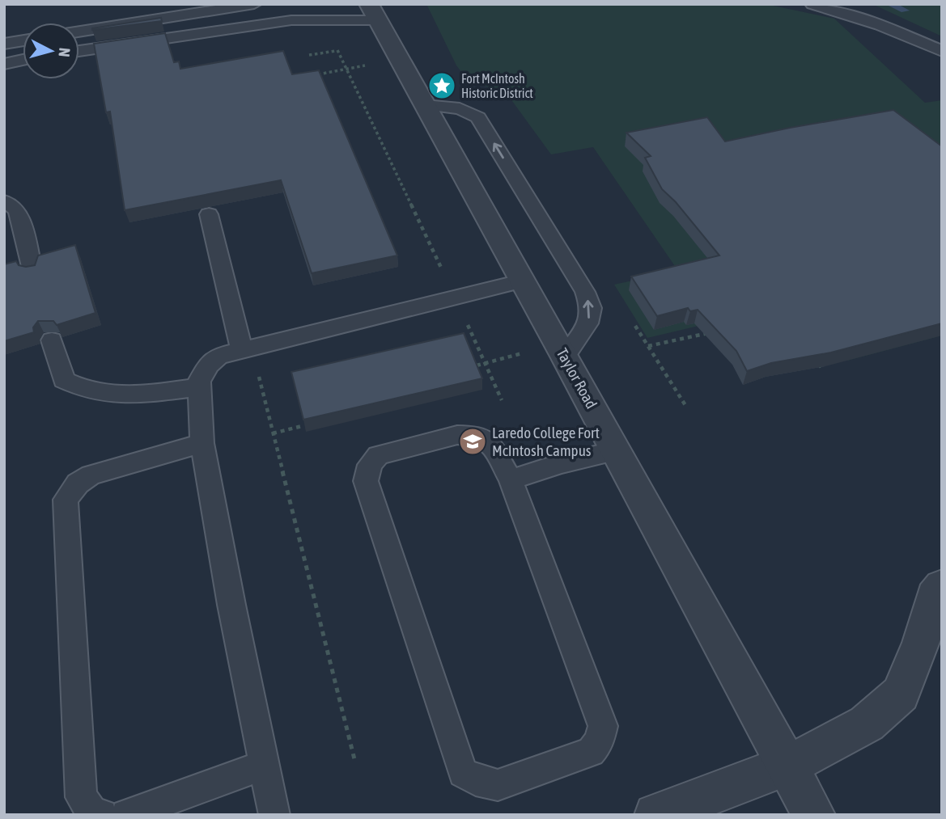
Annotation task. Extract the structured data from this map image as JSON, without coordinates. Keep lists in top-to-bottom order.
{
  "streets": {
    "street": ["Taylor Road"]
  },
  "places": {
    "place": ["Fort McIntosh Historic District"],
    "school or university": ["Laredo College Fort McIntosh Campus"]
  },
  "north": "right"
}
